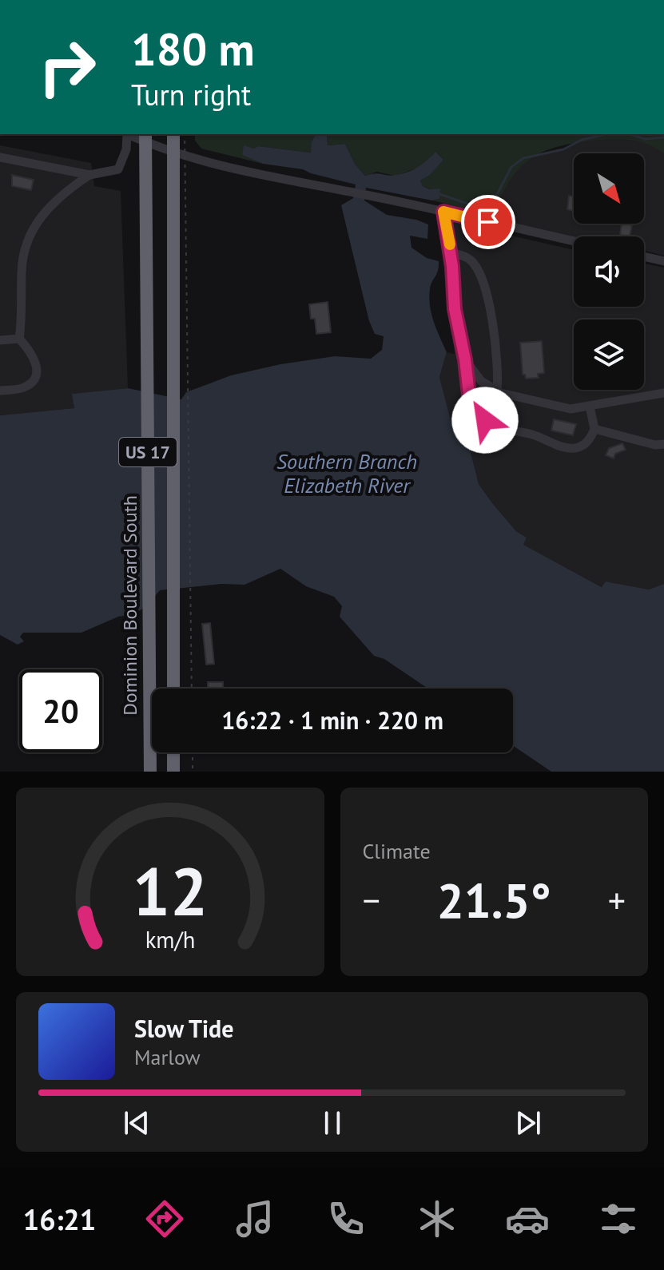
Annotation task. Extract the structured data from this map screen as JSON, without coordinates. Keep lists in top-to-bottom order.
{
  "streets": {
    "highway": ["US 17", "Dominion Boulevard South"]
  },
  "water": ["Southern Branch Elizabeth River"],
  "north": "bottom right",
  "page": {
    "turn": ["180 m", "Turn right"],
    "limit": "20",
    "trip": "16:22 · 1 min · 220 m",
    "tile": "Climate",
    "heat": ["−", "21.5°", "+"],
    "song": ["Slow Tide", "Marlow"],
    "tabs": "16:21",
    "gauge": ["12", "km/h"]
  }
}
